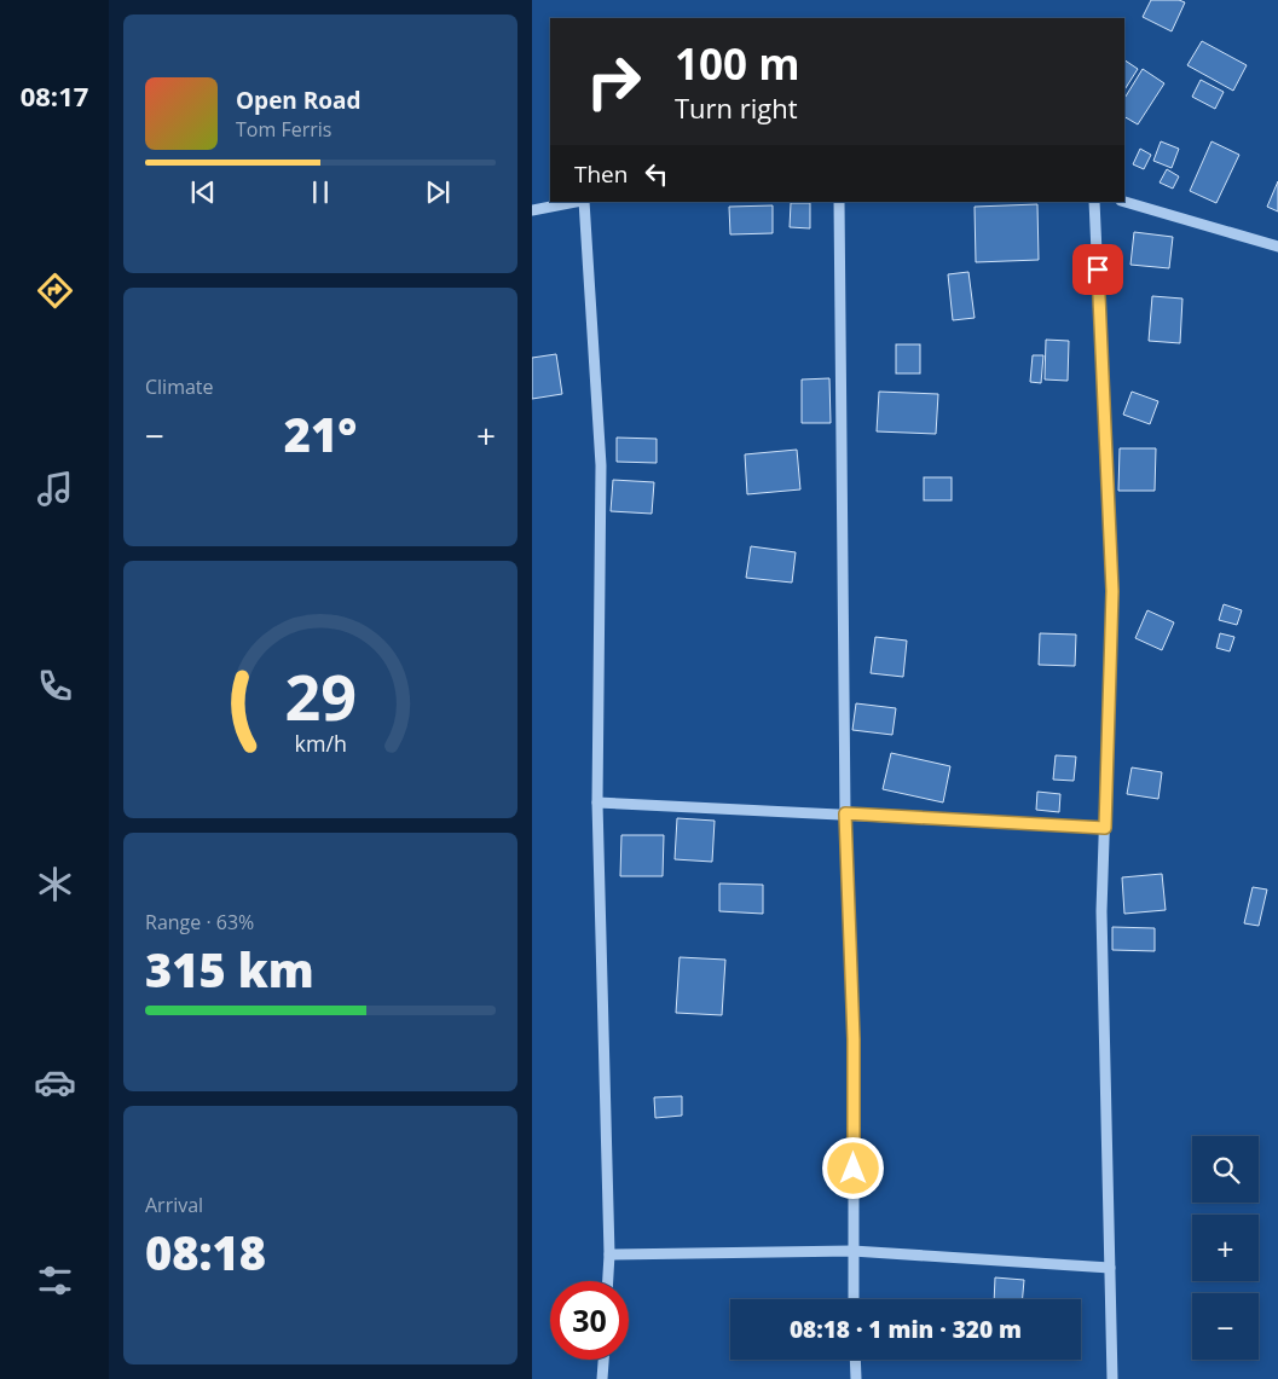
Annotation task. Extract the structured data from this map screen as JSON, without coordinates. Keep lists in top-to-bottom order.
{
  "page": {
    "tabs": "08:17",
    "turn": ["100 m", "Turn right"],
    "song": ["Open Road", "Tom Ferris"],
    "then": "Then",
    "tile": [
      "Climate",
      ["Range · 63%", "315 km"],
      ["Arrival", "08:18"]
    ],
    "heat": ["−", "21°", "+"],
    "map_buttons": ["+", "−"],
    "limit": "30",
    "trip": "08:18 · 1 min · 320 m",
    "gauge": ["29", "km/h"]
  }
}
